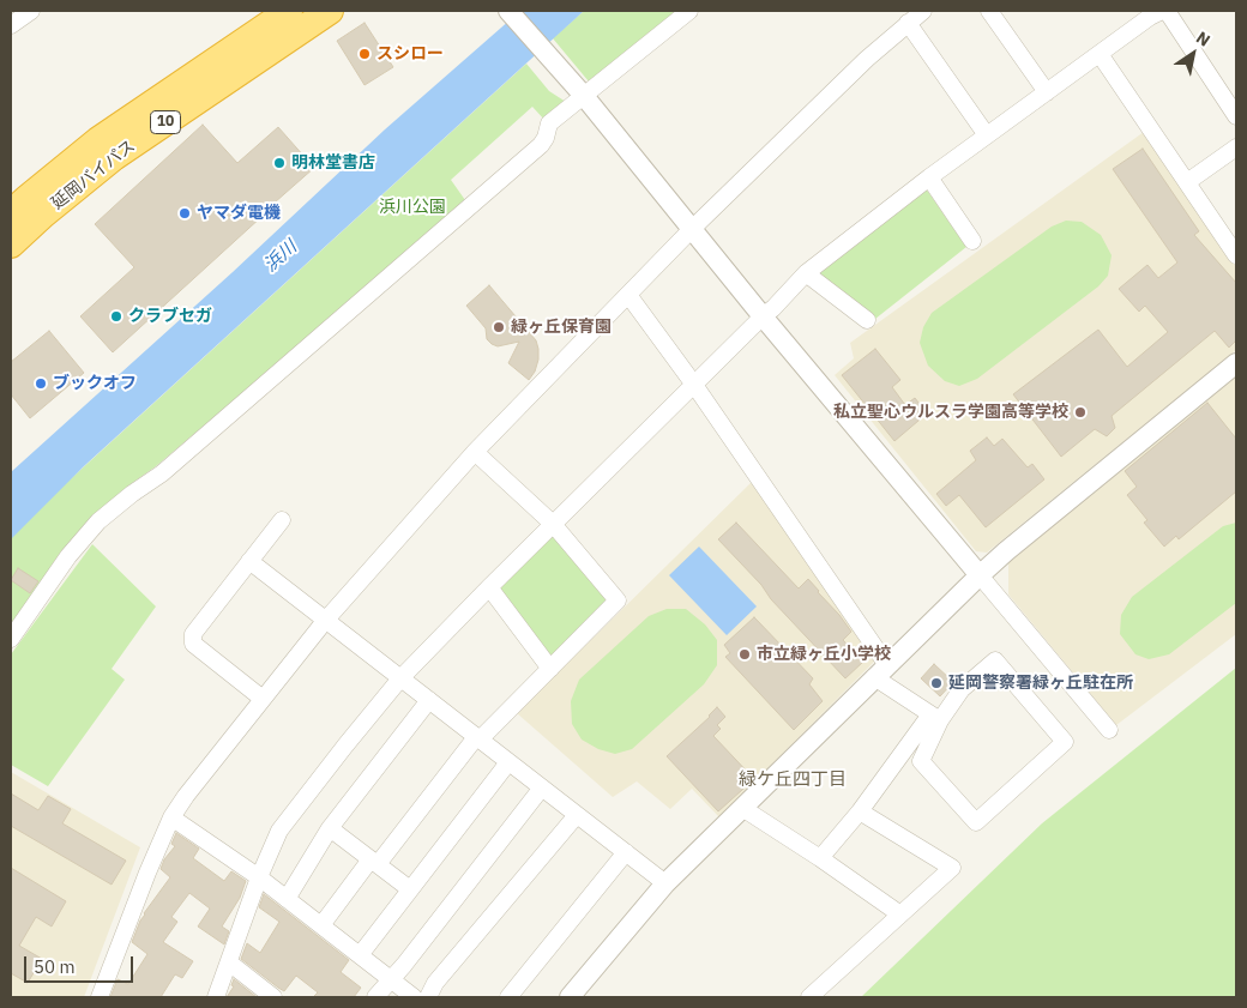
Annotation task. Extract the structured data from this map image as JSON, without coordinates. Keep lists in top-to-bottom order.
{
  "streets": {
    "highway": ["10", "延岡バイパス"]
  },
  "districts": ["緑ケ丘四丁目"],
  "water": ["浜川"],
  "parks": ["浜川公園"],
  "places": [
    "スシロー",
    "明林堂書店",
    "ヤマダ電機",
    "クラブセガ",
    "緑ヶ丘保育園",
    "ブックオフ",
    "私立聖心ウルスラ学園高等学校",
    "市立緑ヶ丘小学校",
    "延岡警察署緑ヶ丘駐在所"
  ],
  "scale_bar": "50 m",
  "north": "top right"
}
